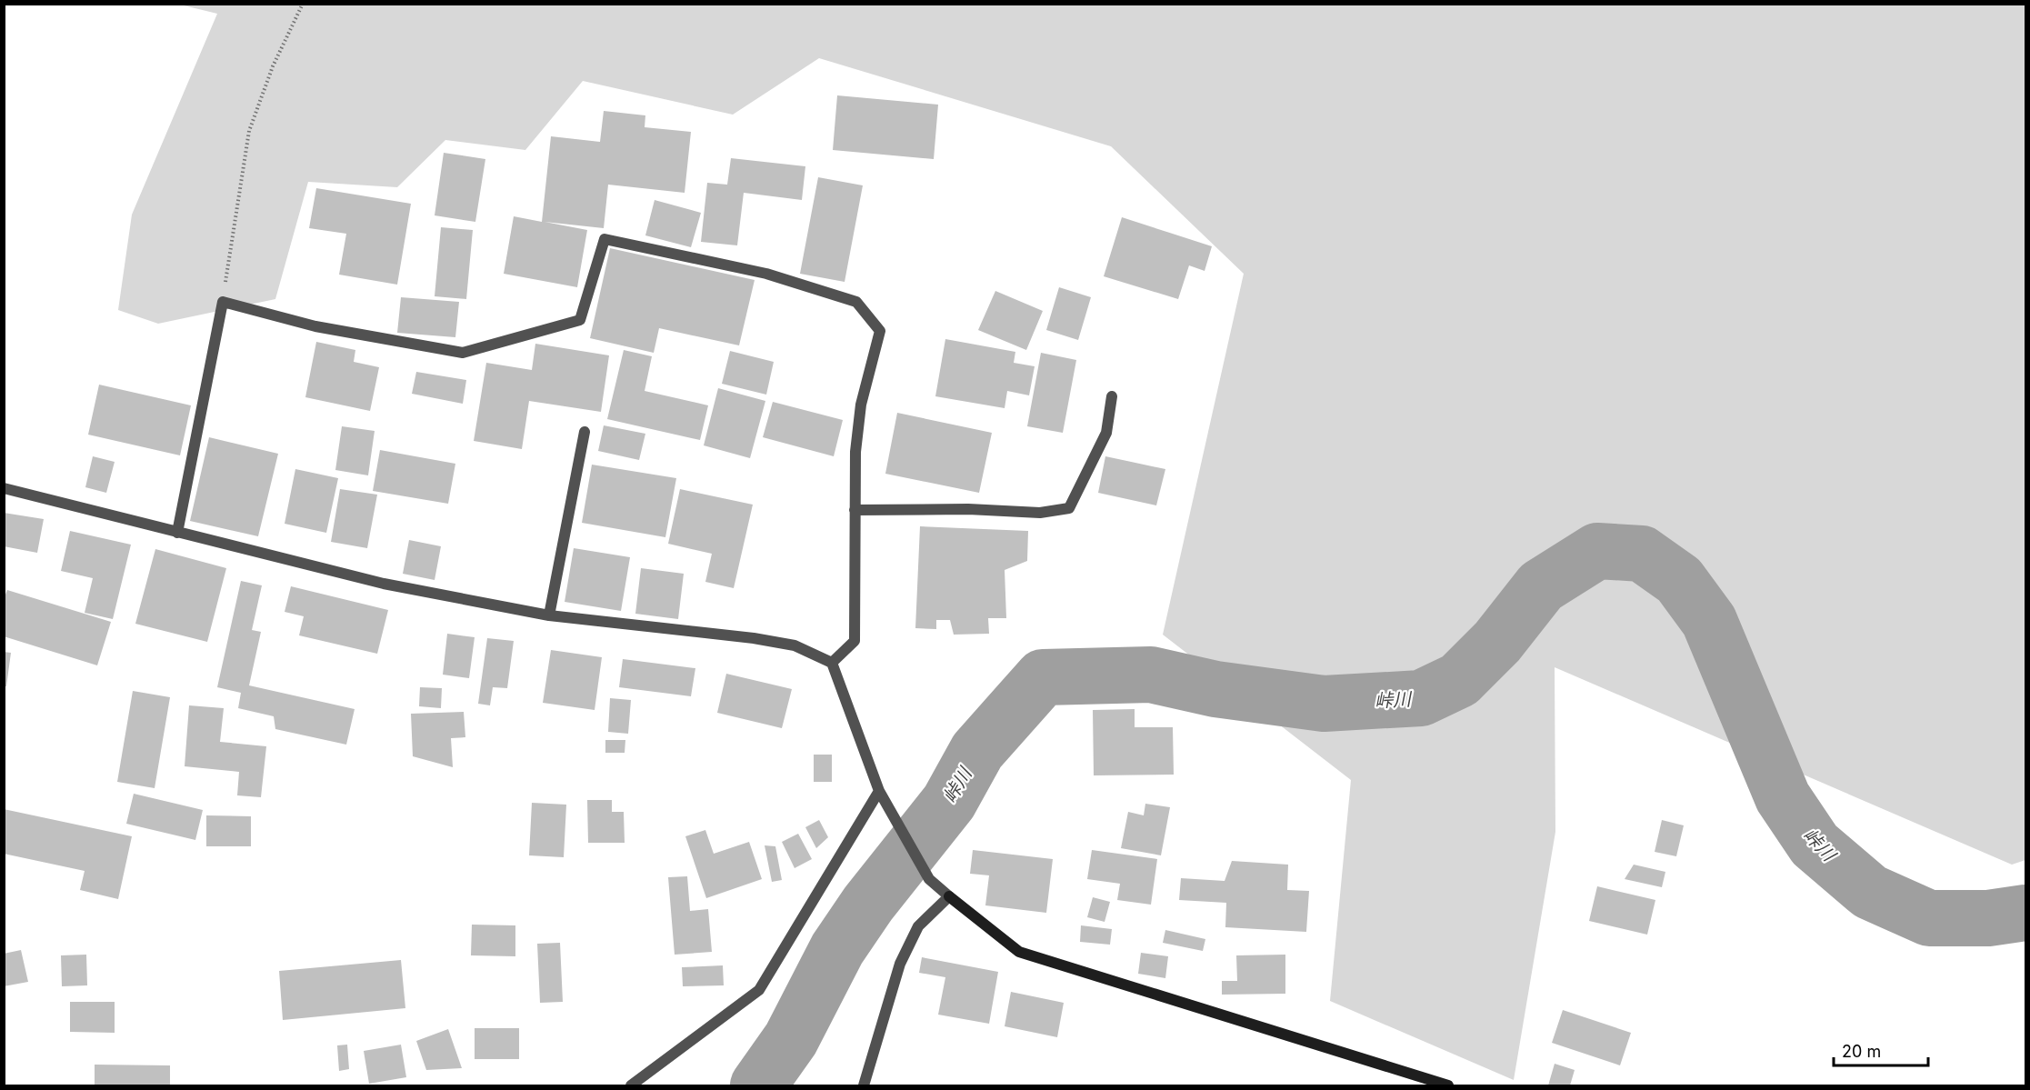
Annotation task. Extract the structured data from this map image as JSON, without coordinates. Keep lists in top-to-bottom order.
{
  "water": ["峠川"],
  "scale_bar": "20 m"
}
